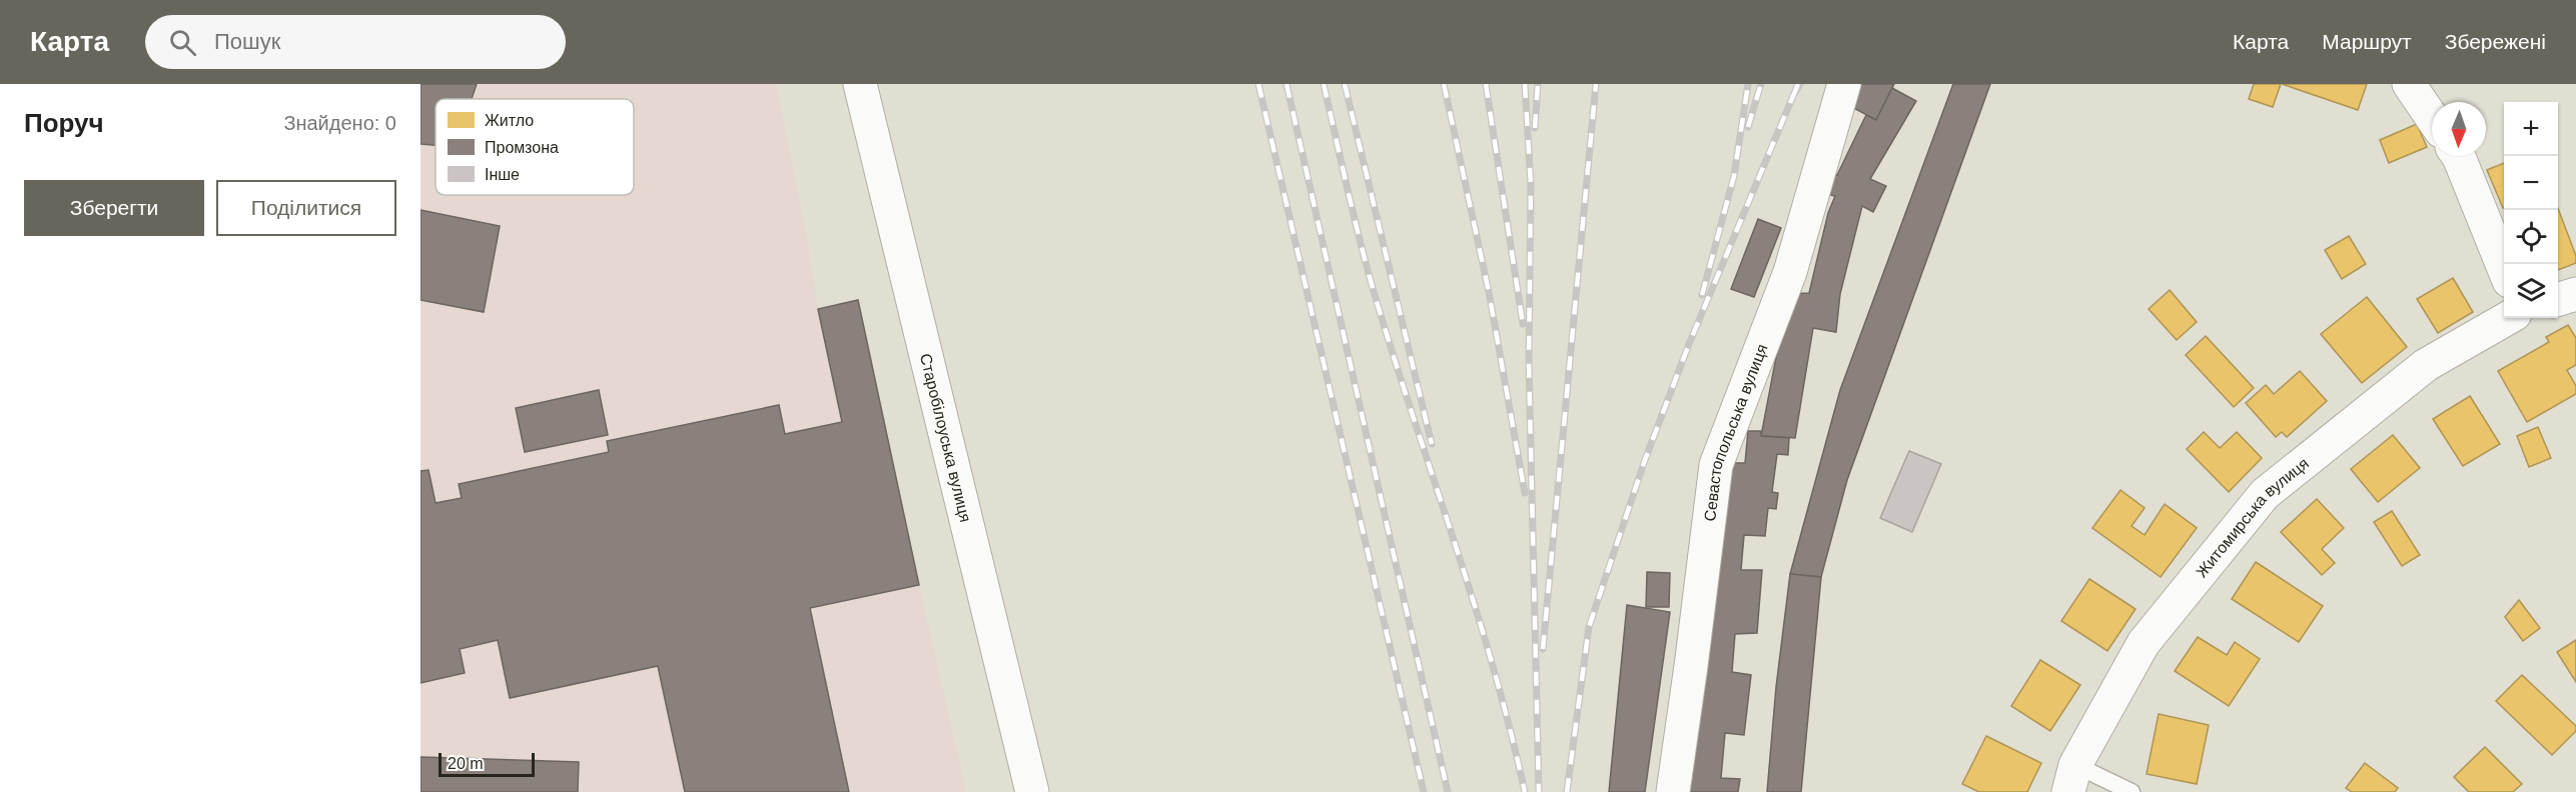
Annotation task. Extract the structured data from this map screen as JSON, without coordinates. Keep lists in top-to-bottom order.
{
  "streets": {
    "street": ["Севастопольська вулиця", "Старобілоуська вулиця", "Житомирська вулиця"]
  },
  "legend": ["Житло", "Промзона", "Інше"],
  "scale_bar": "20 m",
  "north": "bottom",
  "page": {
    "header": "Карта",
    "search": "Пошук",
    "nav": ["Карта", "Маршрут", "Збережені"],
    "heading": ["Поруч", "Знайдено: 0"],
    "map_buttons": ["+", "−"],
    "buttons": ["Зберегти", "Поділитися"],
    "scale": "20 m"
  }
}
